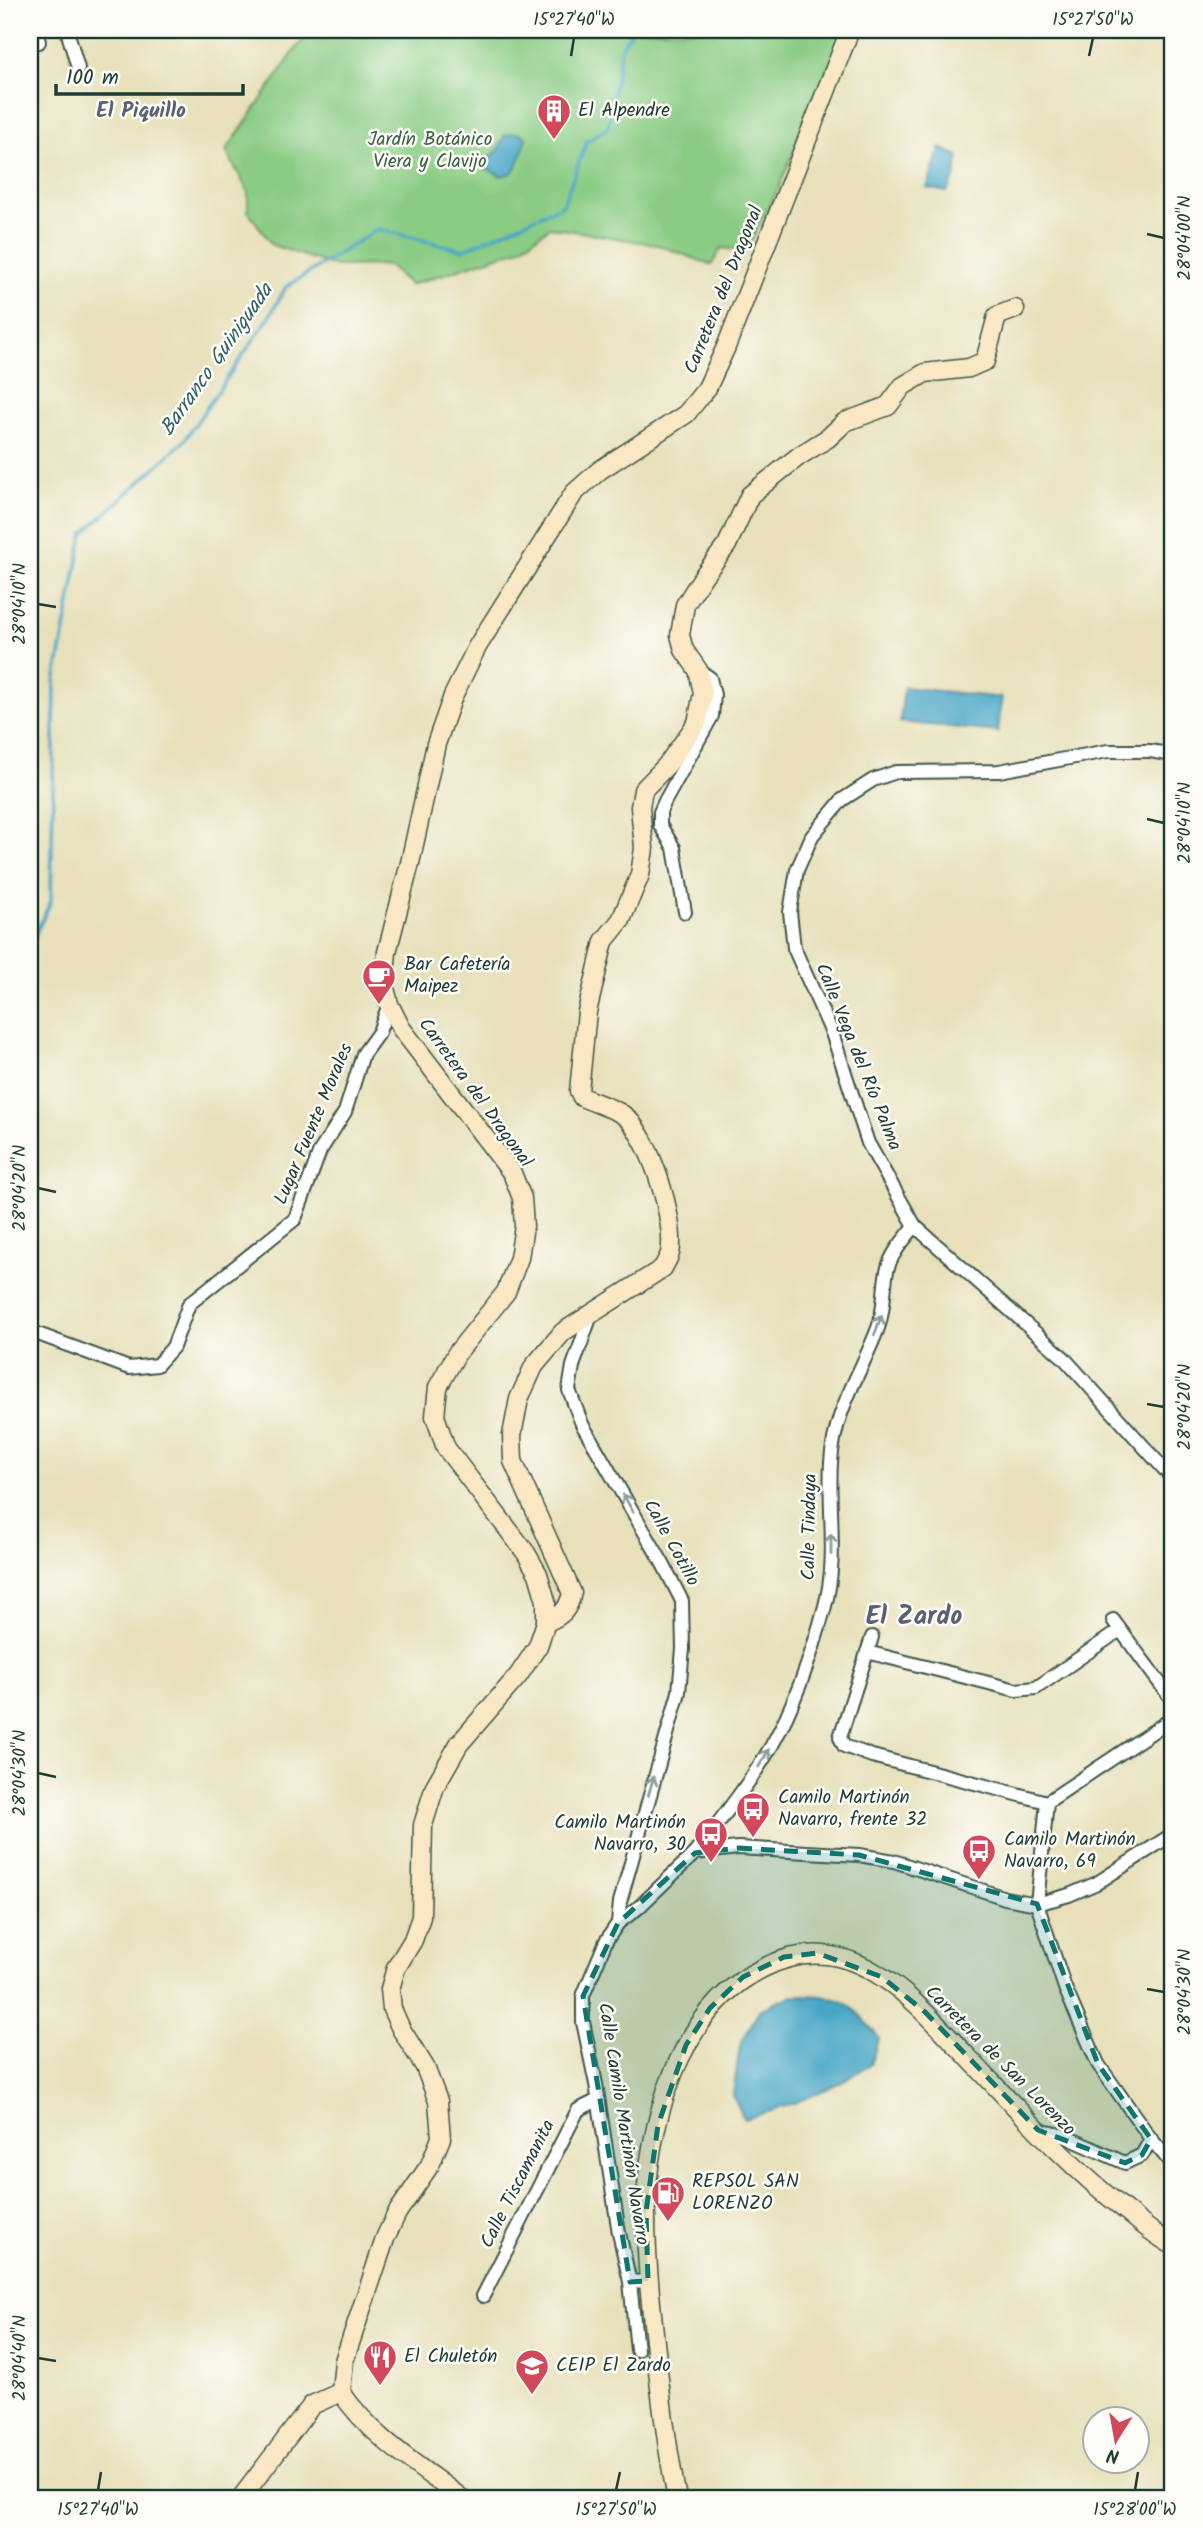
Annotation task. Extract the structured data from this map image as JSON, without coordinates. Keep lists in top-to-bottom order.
{
  "streets": {
    "street": [
      "Carretera del Dragonal",
      "Calle Vega del Río Palma",
      "Lugar Fuente Morales",
      "Calle Tindaya",
      "Calle Cotillo",
      "Carretera de San Lorenzo",
      "Calle Camilo Martinón Navarro",
      "Calle Tiscamanita"
    ]
  },
  "crossings": [
    ["Carretera del Dragonal", "Lugar Fuente Morales"],
    ["Calle Vega del Río Palma", "Calle Tindaya"],
    ["Calle Tindaya", "Calle Camilo Martinón Navarro"],
    ["Calle Cotillo", "Calle Camilo Martinón Navarro"],
    ["Carretera de San Lorenzo", "Calle Camilo Martinón Navarro"],
    ["Calle Camilo Martinón Navarro", "Calle Tiscamanita"]
  ],
  "one_way": ["Calle Tindaya", "Calle Cotillo"],
  "districts": ["El Piquillo", "El Zardo"],
  "water": ["Barranco Guiniguada"],
  "parks": ["Jardín Botánico Viera y Clavijo"],
  "places": {
    "building": ["El Alpendre"],
    "cafe": ["Bar Cafetería Maipez"],
    "bus stop": ["Camilo Martinón Navarro, frente 32", "Camilo Martinón Navarro, 30", "Camilo Martinón Navarro, 69"],
    "fuel station": ["REPSOL SAN LORENZO"],
    "restaurant": ["El Chuletón"],
    "school or university": ["CEIP El Zardo"]
  },
  "scale_bar": "100 m",
  "north": "bottom",
  "coordinates": [
    "15°27'40\"W",
    "15°27'50\"W",
    "28°04'00\"N",
    "28°04'10\"N",
    "28°04'20\"N",
    "28°04'30\"N",
    "28°04'40\"N",
    "15°28'00\"W"
  ]
}
